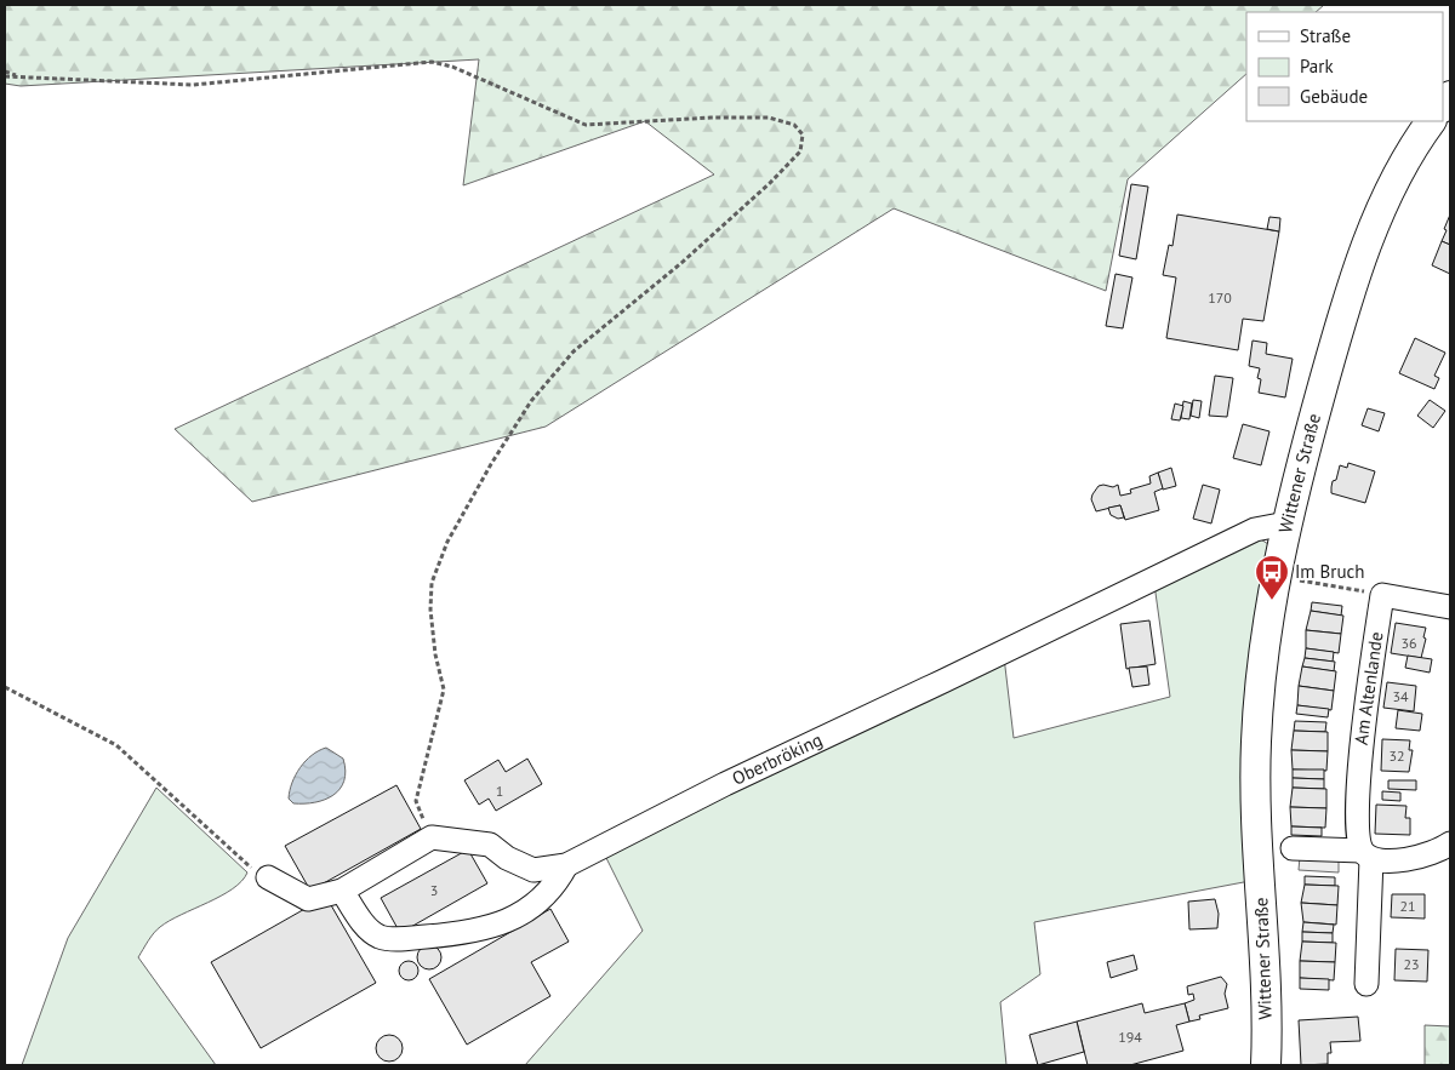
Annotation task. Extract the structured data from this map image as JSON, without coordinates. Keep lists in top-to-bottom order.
{
  "streets": {
    "main road": ["Wittener Straße"],
    "street": ["Am Altenlande", "Oberbröking"]
  },
  "crossings": [
    ["Wittener Straße", "Oberbröking"]
  ],
  "places": {
    "bus stop": ["Im Bruch"]
  },
  "house_numbers": [
    "170",
    "36",
    "34",
    "32",
    "1",
    "3",
    "21",
    "23",
    "194"
  ],
  "legend": ["Straße", "Park", "Gebäude"]
}
